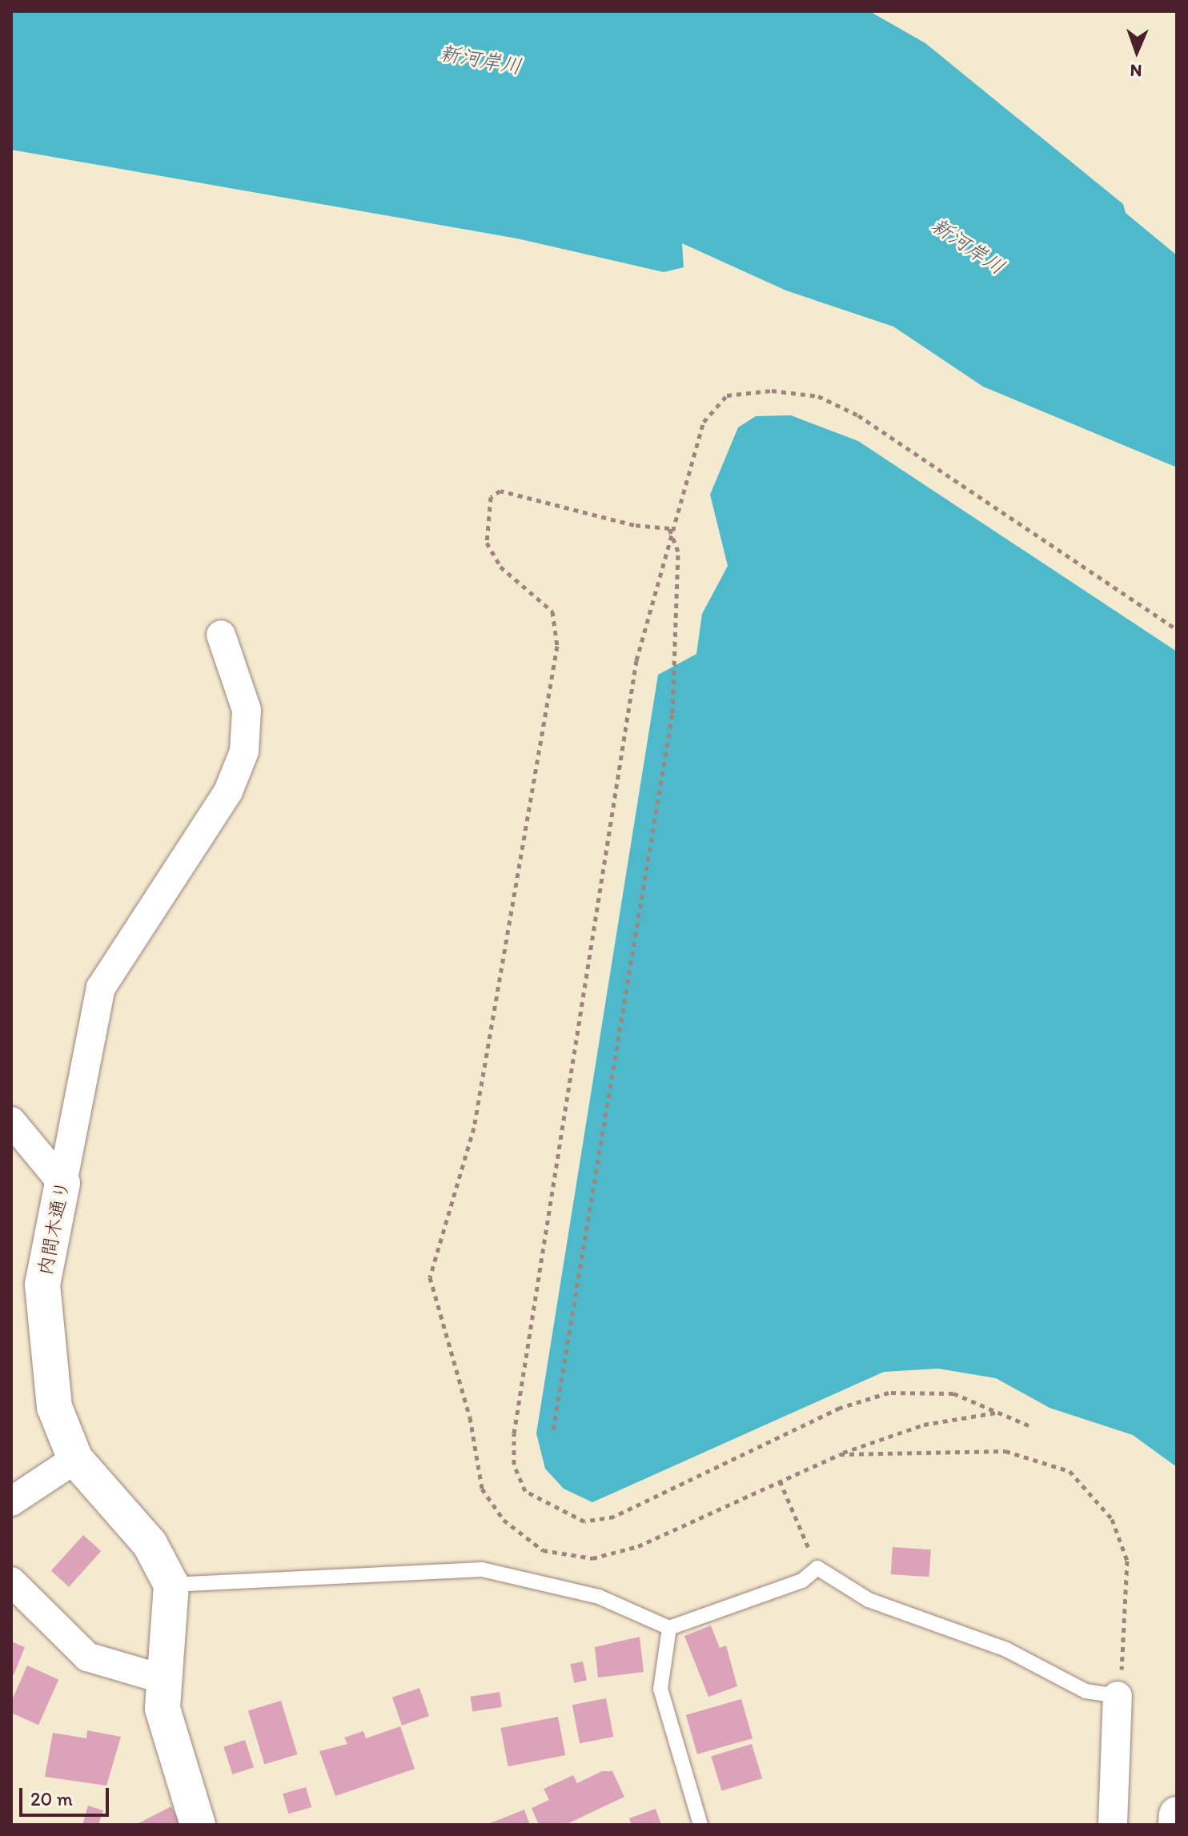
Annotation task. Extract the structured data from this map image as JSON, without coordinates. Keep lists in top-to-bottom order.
{
  "streets": {
    "main road": ["内間木通り"]
  },
  "water": ["新河岸川"],
  "scale_bar": "20 m",
  "north": "bottom"
}
